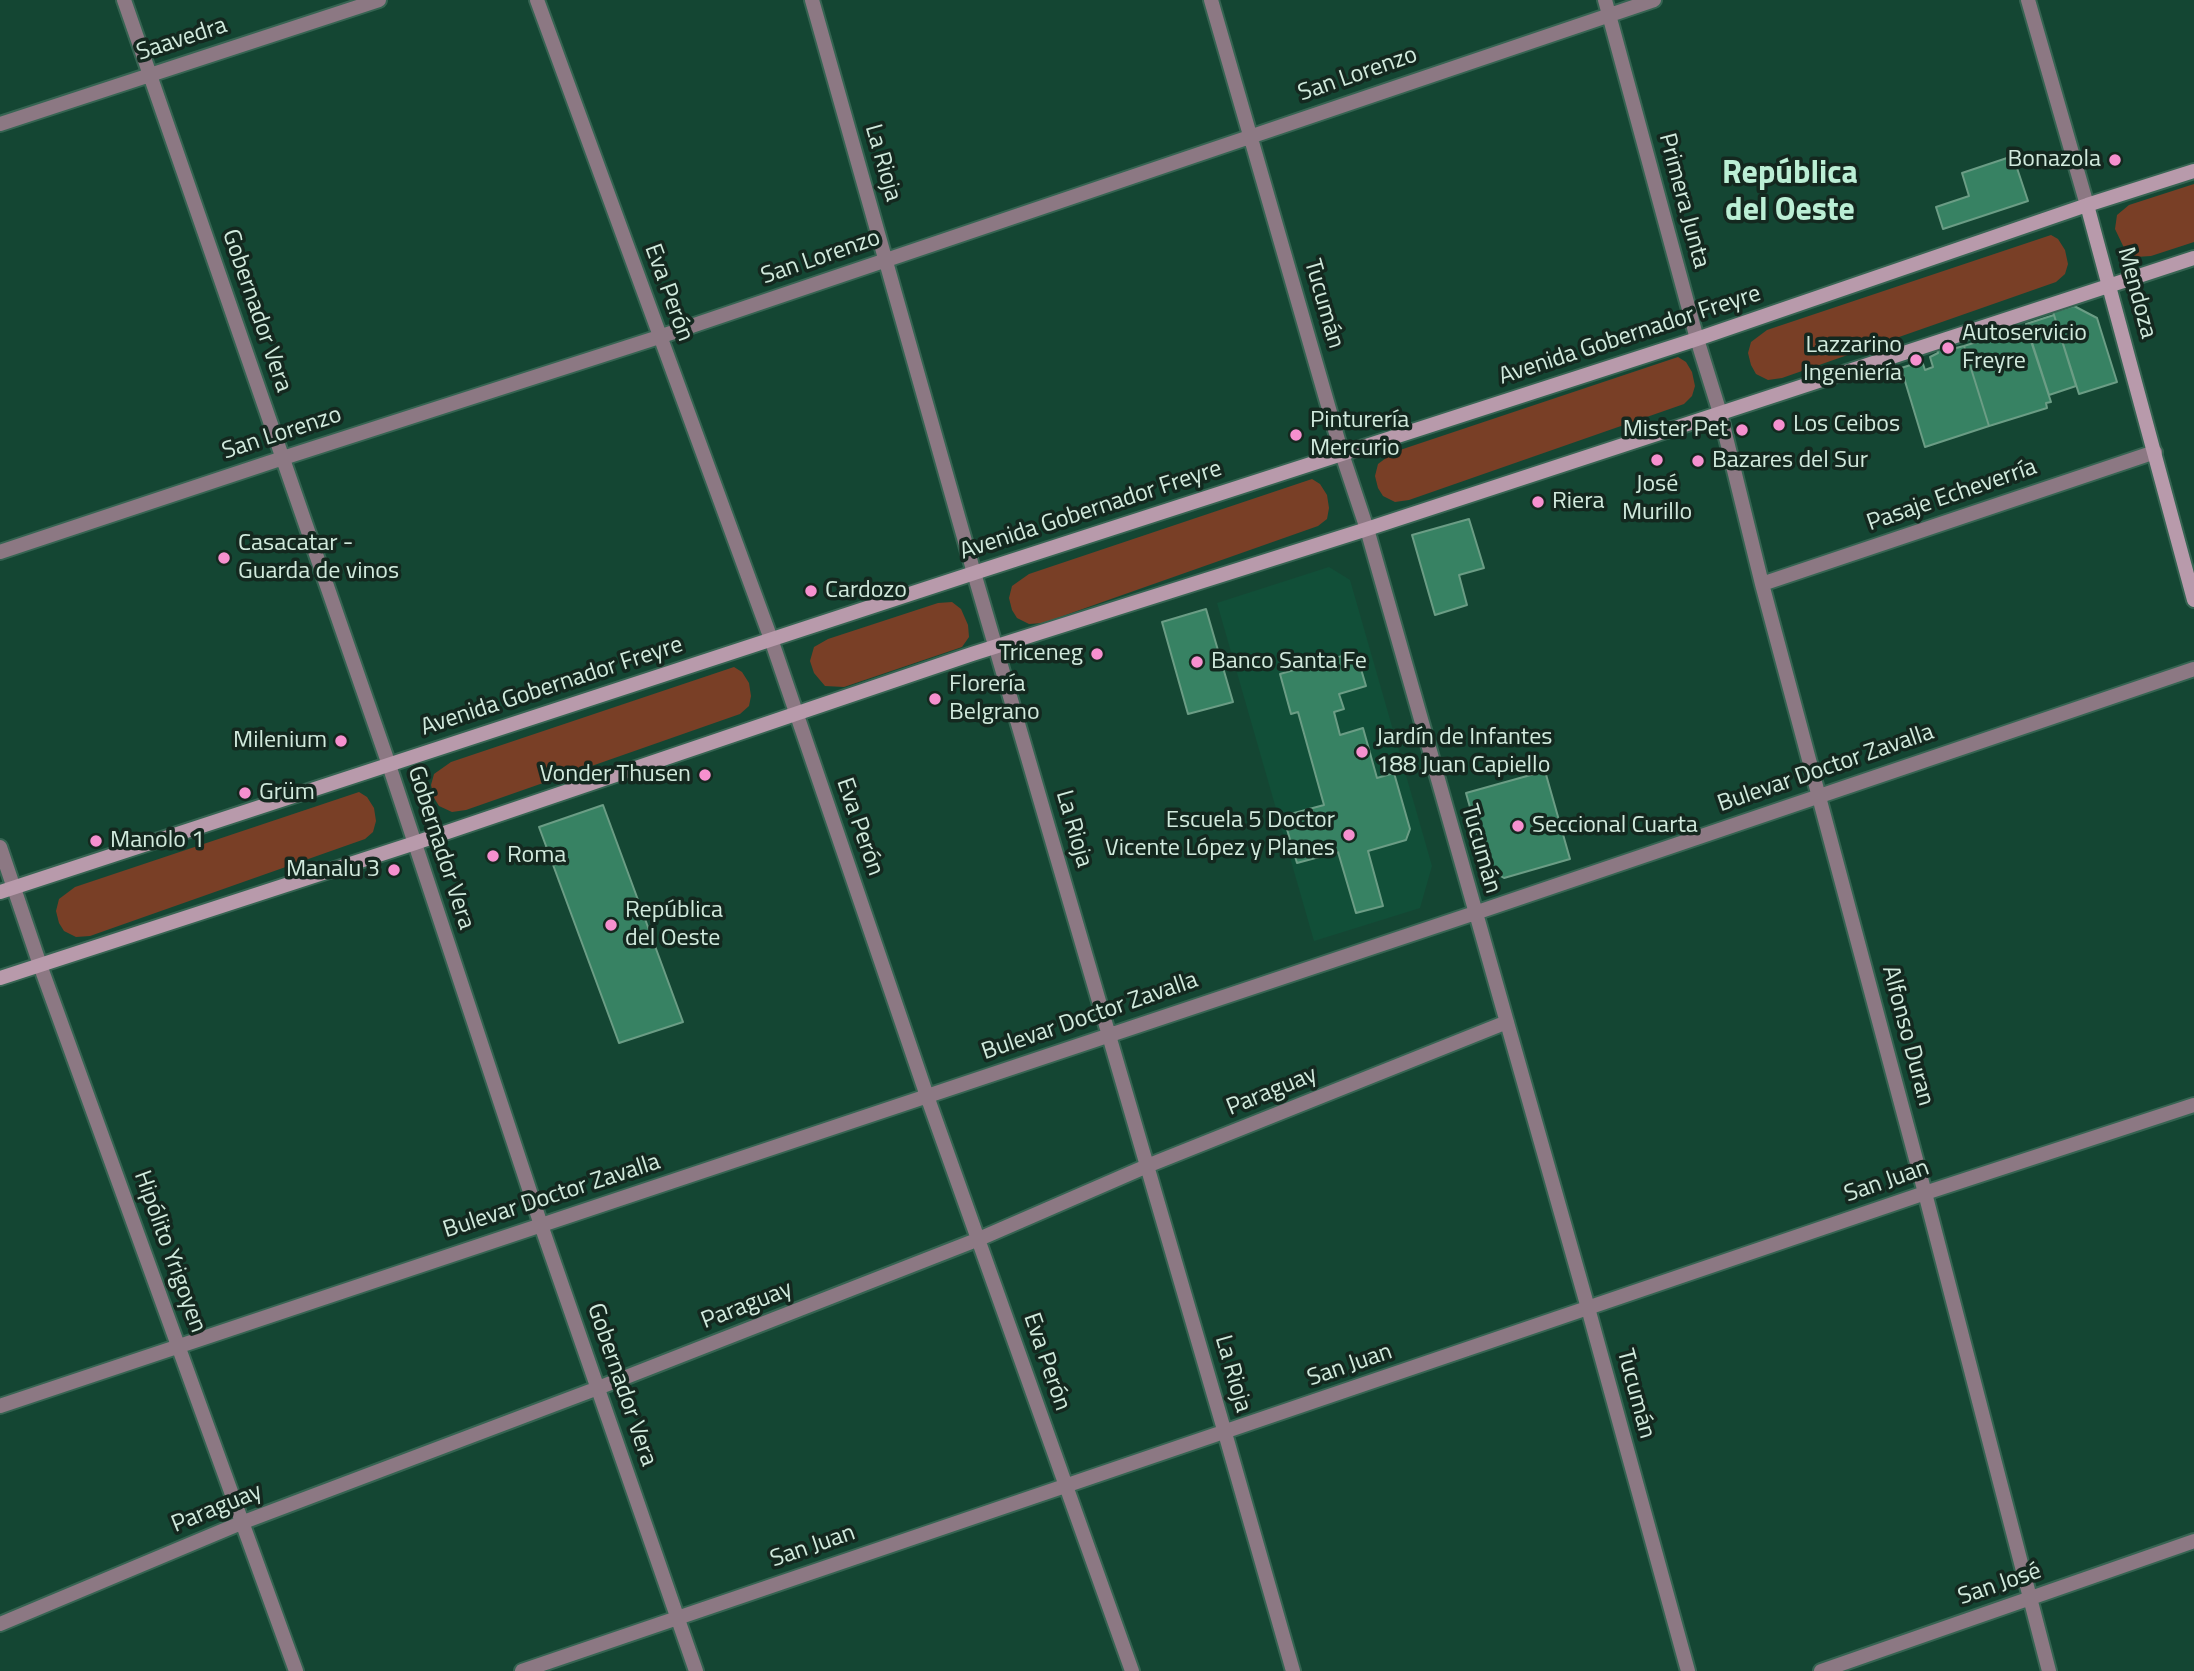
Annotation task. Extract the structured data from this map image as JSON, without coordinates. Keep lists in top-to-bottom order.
{
  "streets": {
    "main road": ["Mendoza", "Avenida Gobernador Freyre"],
    "street": [
      "Saavedra",
      "San Lorenzo",
      "La Rioja",
      "Primera Junta",
      "Eva Perón",
      "Tucumán",
      "Gobernador Vera",
      "Pasaje Echeverría",
      "Bulevar Doctor Zavalla",
      "Alfonso Duran",
      "Paraguay",
      "San Juan",
      "Hipólito Yrigoyen",
      "San José"
    ]
  },
  "crossings": [
    ["Saavedra", "Gobernador Vera"],
    ["San Lorenzo", "La Rioja"],
    ["San Lorenzo", "Primera Junta"],
    ["San Lorenzo", "Eva Perón"],
    ["San Lorenzo", "Tucumán"],
    ["San Lorenzo", "Gobernador Vera"],
    ["La Rioja", "Avenida Gobernador Freyre"],
    ["La Rioja", "Bulevar Doctor Zavalla"],
    ["La Rioja", "Paraguay"],
    ["La Rioja", "San Juan"],
    ["Primera Junta", "Avenida Gobernador Freyre"],
    ["Primera Junta", "Alfonso Duran"],
    ["Eva Perón", "Avenida Gobernador Freyre"],
    ["Eva Perón", "Bulevar Doctor Zavalla"],
    ["Eva Perón", "Paraguay"],
    ["Eva Perón", "San Juan"],
    ["Mendoza", "Avenida Gobernador Freyre"],
    ["Mendoza", "Pasaje Echeverría"],
    ["Tucumán", "Avenida Gobernador Freyre"],
    ["Tucumán", "Bulevar Doctor Zavalla"],
    ["Tucumán", "Paraguay"],
    ["Tucumán", "San Juan"],
    ["Gobernador Vera", "Avenida Gobernador Freyre"],
    ["Gobernador Vera", "Bulevar Doctor Zavalla"],
    ["Gobernador Vera", "Paraguay"],
    ["Gobernador Vera", "San Juan"],
    ["Avenida Gobernador Freyre", "Hipólito Yrigoyen"],
    ["Pasaje Echeverría", "Alfonso Duran"],
    ["Bulevar Doctor Zavalla", "Alfonso Duran"],
    ["Bulevar Doctor Zavalla", "Hipólito Yrigoyen"],
    ["Alfonso Duran", "San Juan"],
    ["Alfonso Duran", "San José"],
    ["Paraguay", "Hipólito Yrigoyen"]
  ],
  "districts": ["República del Oeste"],
  "places": [
    "Bonazola",
    "Autoservicio Freyre",
    "Lazzarino Ingeniería",
    "Los Ceibos",
    "Mister Pet",
    "Pinturería Mercurio",
    "José Murillo",
    "Bazares del Sur",
    "Riera",
    "Casacatar - Guarda de vinos",
    "Cardozo",
    "Triceneg",
    "Banco Santa Fe",
    "Florería Belgrano",
    "Milenium",
    "Jardín de Infantes 188 Juan Capiello",
    "Vonder Thusen",
    "Grüm",
    "Seccional Cuarta",
    "Escuela 5 Doctor Vicente López y Planes",
    "Manolo 1",
    "Roma",
    "Manalu 3",
    "República del Oeste"
  ]
}
